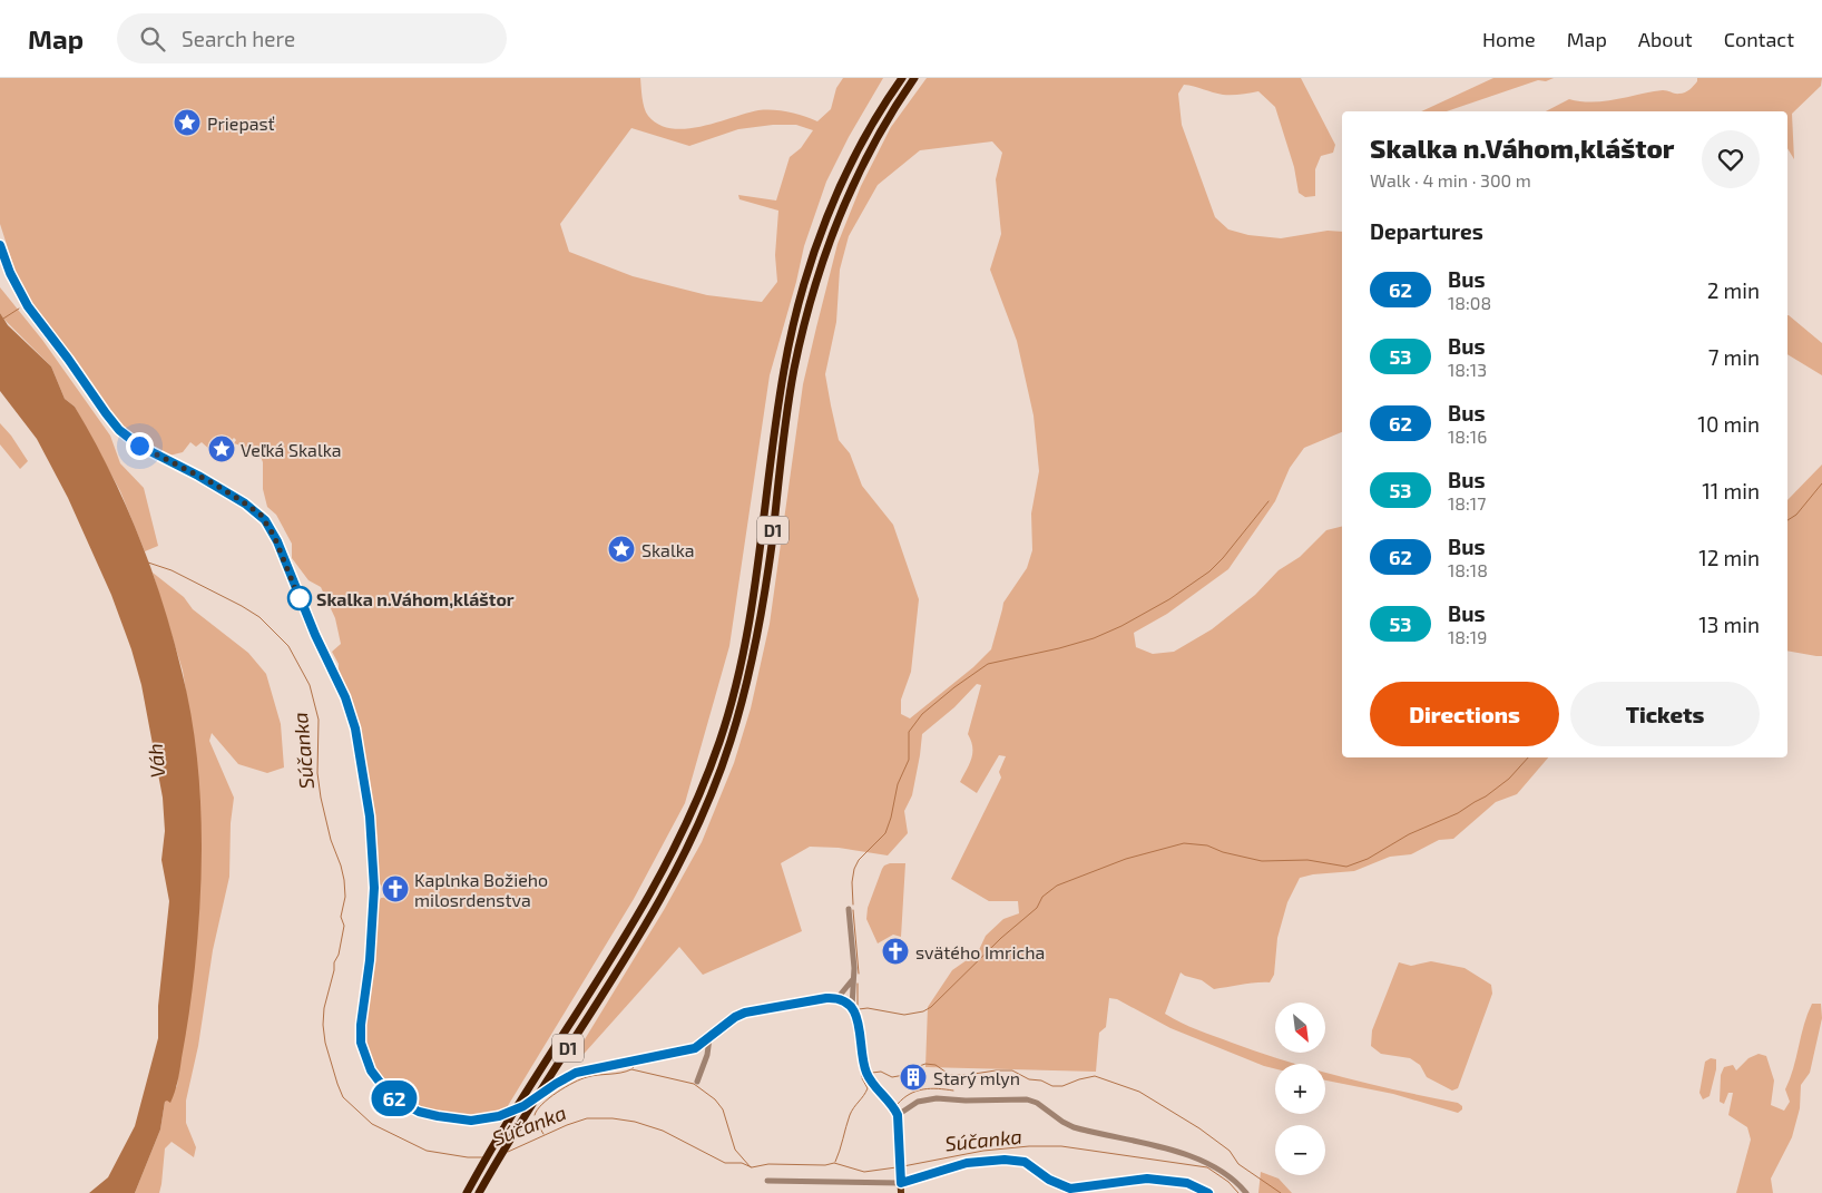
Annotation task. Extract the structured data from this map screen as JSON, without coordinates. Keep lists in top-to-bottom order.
{
  "streets": {
    "highway": ["D1"]
  },
  "water": ["Súčanka", "Váh"],
  "places": {
    "place": ["Priepasť", "Veľká Skalka", "Skalka"],
    "other": ["Skalka n.Váhom,kláštor"],
    "church": ["Kaplnka Božieho milosrdenstva", "svätého Imricha"],
    "building": ["Starý mlyn"]
  },
  "lines": ["bus line 62"],
  "north": "bottom right",
  "page": {
    "header": "Map",
    "search": "Search here",
    "nav": [
      "Home",
      "Map",
      "About",
      "Contact"
    ],
    "on_map": "62",
    "heading": [
      ["Skalka n.Váhom,kláštor", "Walk · 4 min · 300 m"],
      "Departures"
    ],
    "list": [
      {
        "mark": "62",
        "name": "Bus",
        "note": "18:08",
        "value": "2 min"
      },
      {
        "mark": "53",
        "name": "Bus",
        "note": "18:13",
        "value": "7 min"
      },
      {
        "mark": "62",
        "name": "Bus",
        "note": "18:16",
        "value": "10 min"
      },
      {
        "mark": "53",
        "name": "Bus",
        "note": "18:17",
        "value": "11 min"
      },
      {
        "mark": "62",
        "name": "Bus",
        "note": "18:18",
        "value": "12 min"
      },
      {
        "mark": "53",
        "name": "Bus",
        "note": "18:19",
        "value": "13 min"
      }
    ],
    "buttons": ["Directions", "Tickets"],
    "map_buttons": ["+", "−"]
  }
}
